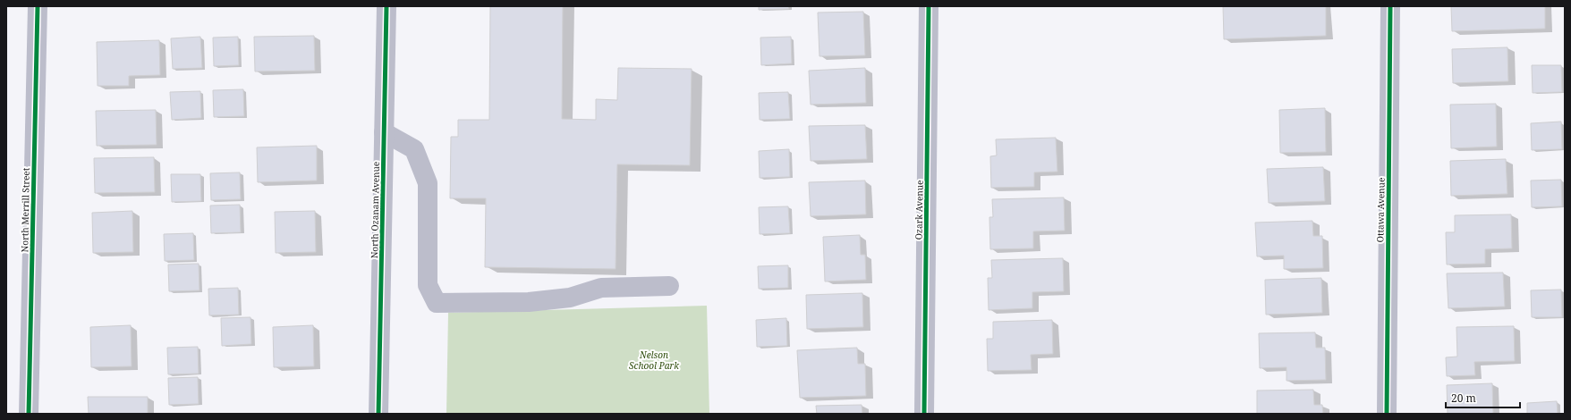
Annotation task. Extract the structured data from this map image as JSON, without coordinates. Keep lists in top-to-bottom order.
{
  "streets": {
    "street": [
      "North Merrill Street",
      "North Ozanam Avenue",
      "Ozark Avenue",
      "Ottawa Avenue"
    ]
  },
  "parks": ["Nelson School Park"],
  "scale_bar": "20 m"
}
